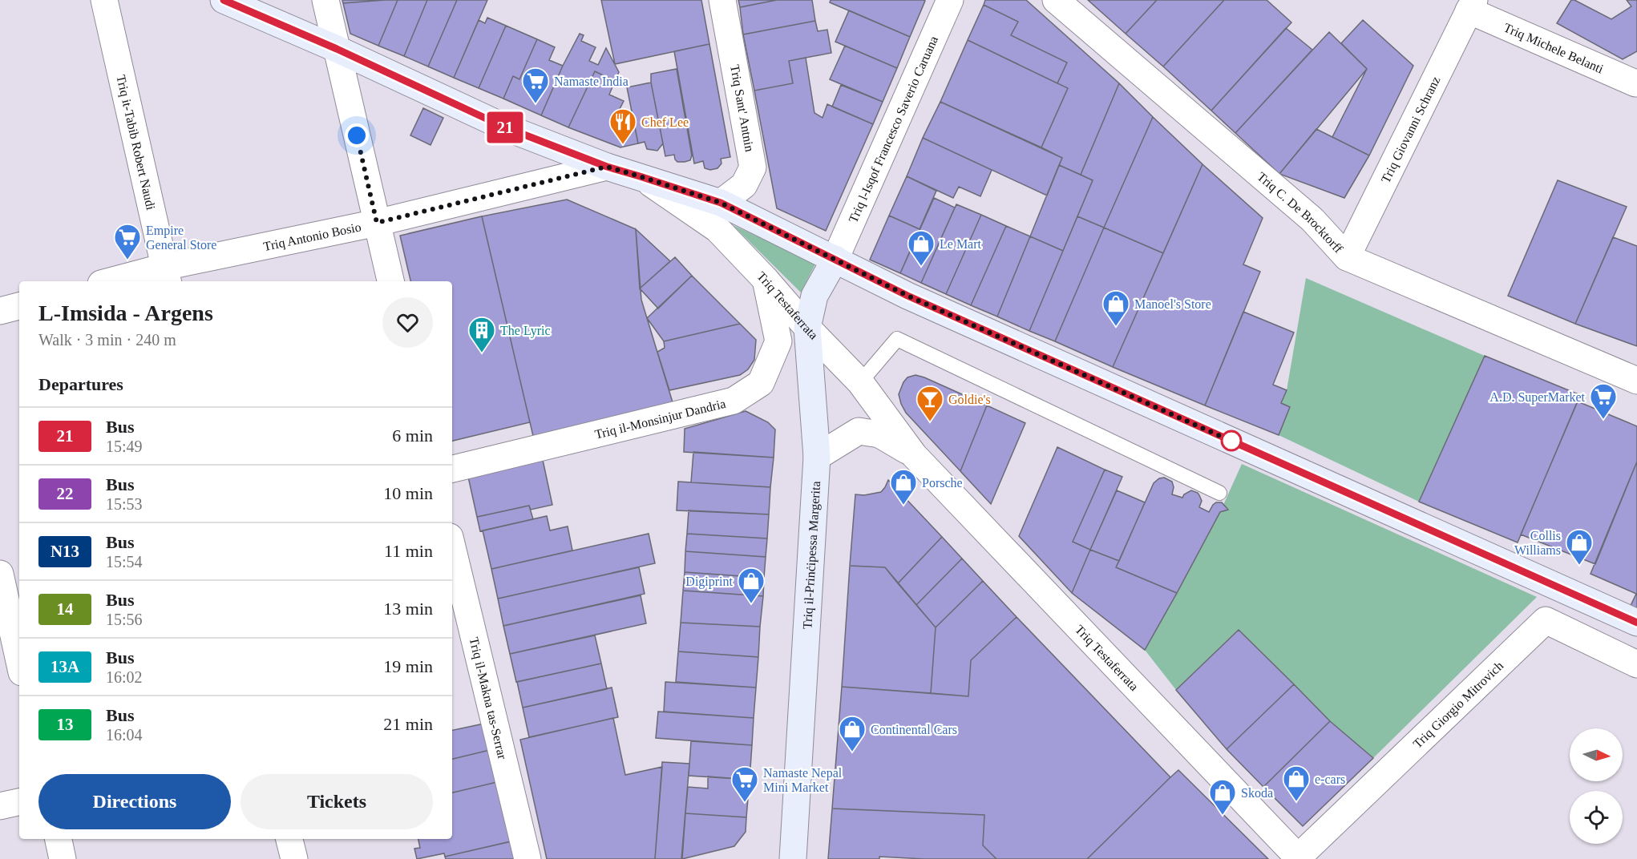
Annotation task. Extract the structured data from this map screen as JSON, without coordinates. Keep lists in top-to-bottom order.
{
  "streets": {
    "main road": ["Triq il-Prinċipessa Margerita"],
    "street": [
      "Triq Michele Belanti",
      "Triq Sant' Antnin",
      "Triq Giovanni Schranz",
      "Triq l-Isqof Francesco Saverio Caruana",
      "Triq it-Tabib Robert Naudi",
      "Triq C. De Brocktorff",
      "Triq Antonio Bosio",
      "Triq Testaferrata",
      "Triq il-Monsinjur Dandria",
      "Triq il-Makna tas-Serrar",
      "Triq Giorgio Mitrovich"
    ]
  },
  "crossings": [
    ["Triq Michele Belanti", "Triq Giovanni Schranz"],
    ["Triq Giovanni Schranz", "Triq C. De Brocktorff"],
    ["Triq l-Isqof Francesco Saverio Caruana", "Triq il-Prinċipessa Margerita"],
    ["Triq it-Tabib Robert Naudi", "Triq Antonio Bosio"],
    ["Triq Testaferrata", "Triq il-Monsinjur Dandria"],
    ["Triq Testaferrata", "Triq il-Prinċipessa Margerita"],
    ["Triq Testaferrata", "Triq Giorgio Mitrovich"]
  ],
  "places": {
    "supermarket": [
      "Namaste India",
      "Empire General Store",
      "A.D. SuperMarket",
      "Namaste Nepal Mini Market"
    ],
    "restaurant": ["Chef Lee"],
    "shop": [
      "Le Mart",
      "Manoel's Store",
      "Porsche",
      "Collis Williams",
      "Digiprint",
      "Continental Cars",
      "e-cars",
      "Skoda"
    ],
    "building": ["The Lyric"],
    "bar": ["Goldie's"]
  },
  "lines": ["bus line 21"],
  "north": "right",
  "page": {
    "on_map": "21",
    "heading": [
      ["L-Imsida - Argens", "Walk · 3 min · 240 m"],
      "Departures"
    ],
    "list": [
      {
        "mark": "21",
        "name": "Bus",
        "note": "15:49",
        "value": "6 min"
      },
      {
        "mark": "22",
        "name": "Bus",
        "note": "15:53",
        "value": "10 min"
      },
      {
        "mark": "N13",
        "name": "Bus",
        "note": "15:54",
        "value": "11 min"
      },
      {
        "mark": "14",
        "name": "Bus",
        "note": "15:56",
        "value": "13 min"
      },
      {
        "mark": "13A",
        "name": "Bus",
        "note": "16:02",
        "value": "19 min"
      },
      {
        "mark": "13",
        "name": "Bus",
        "note": "16:04",
        "value": "21 min"
      }
    ],
    "buttons": ["Directions", "Tickets"]
  }
}
